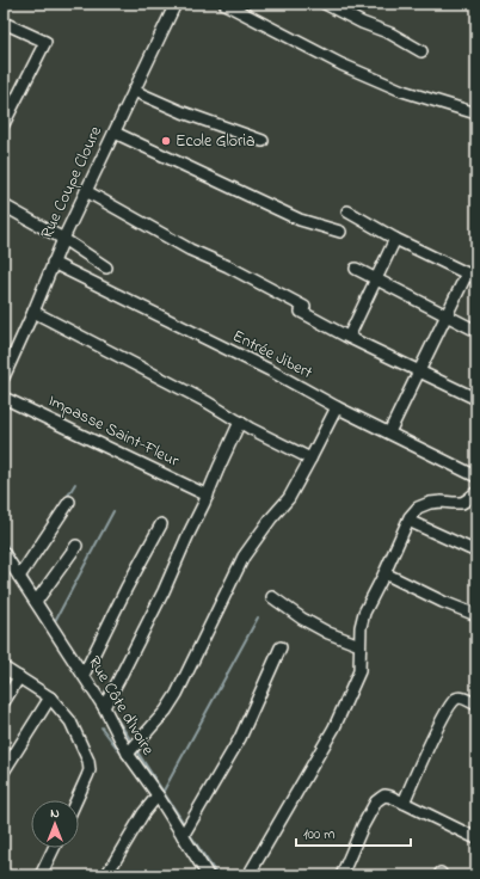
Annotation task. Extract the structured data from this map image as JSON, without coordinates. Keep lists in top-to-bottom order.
{
  "streets": {
    "street": [
      "Rue Coupe Cloure",
      "Entrée Jibert",
      "Impasse Saint-Fleur",
      "Rue Côte d'Ivoire"
    ]
  },
  "crossings": [
    ["Rue Coupe Cloure", "Entrée Jibert"]
  ],
  "places": ["Ecole Gloria"],
  "scale_bar": "100 m",
  "north": "top"
}
